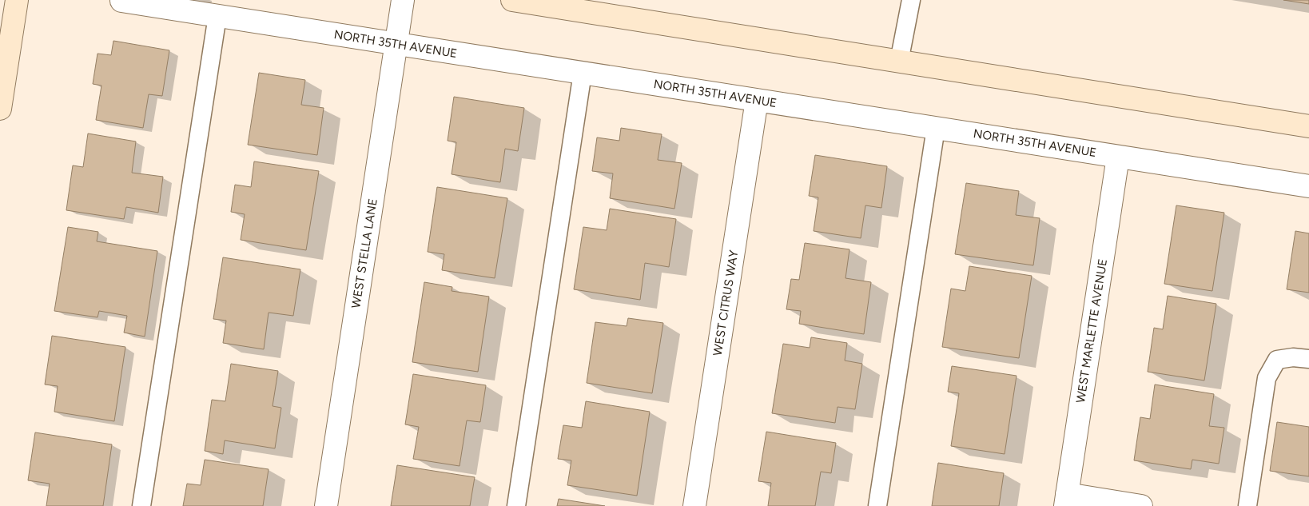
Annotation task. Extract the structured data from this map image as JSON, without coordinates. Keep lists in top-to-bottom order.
{
  "streets": {
    "street": [
      "NORTH 35TH AVENUE",
      "WEST STELLA LANE",
      "WEST CITRUS WAY",
      "WEST MARLETTE AVENUE"
    ]
  },
  "crossings": [
    ["NORTH 35TH AVENUE", "WEST STELLA LANE"],
    ["NORTH 35TH AVENUE", "WEST CITRUS WAY"],
    ["NORTH 35TH AVENUE", "WEST MARLETTE AVENUE"]
  ]
}
